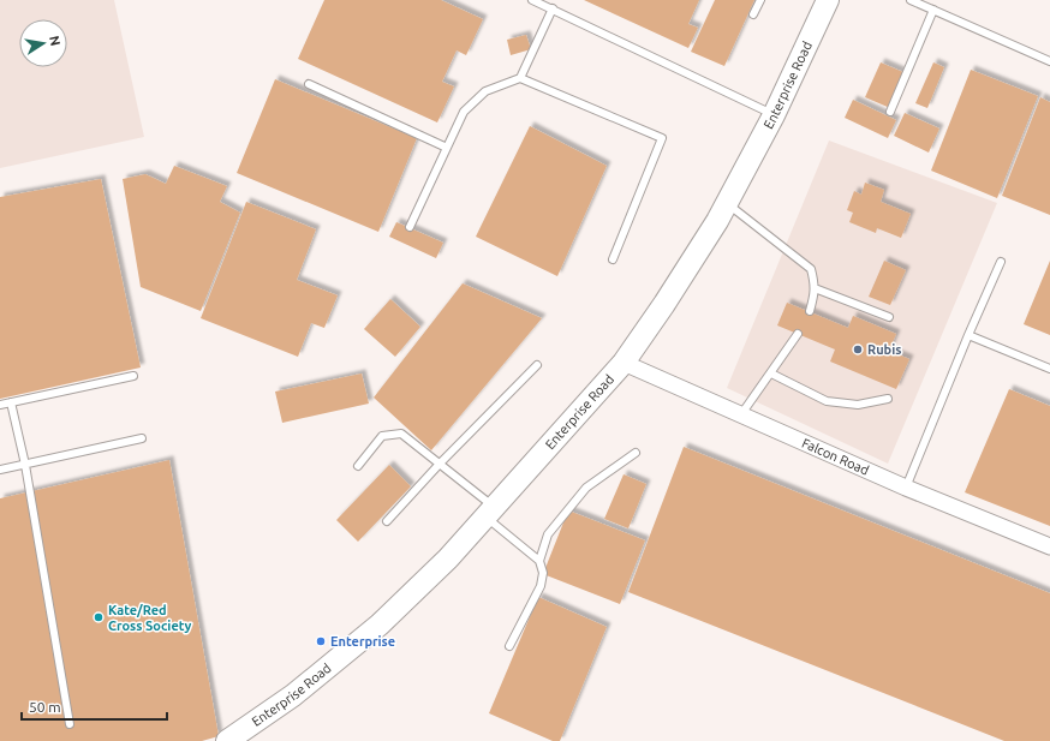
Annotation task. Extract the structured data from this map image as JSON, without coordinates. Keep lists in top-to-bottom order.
{
  "streets": {
    "main road": ["Enterprise Road"],
    "street": ["Falcon Road"]
  },
  "crossings": [
    ["Enterprise Road", "Falcon Road"]
  ],
  "places": ["Rubis", "Kate/Red Cross Society", "Enterprise"],
  "scale_bar": "50 m",
  "north": "right"
}
